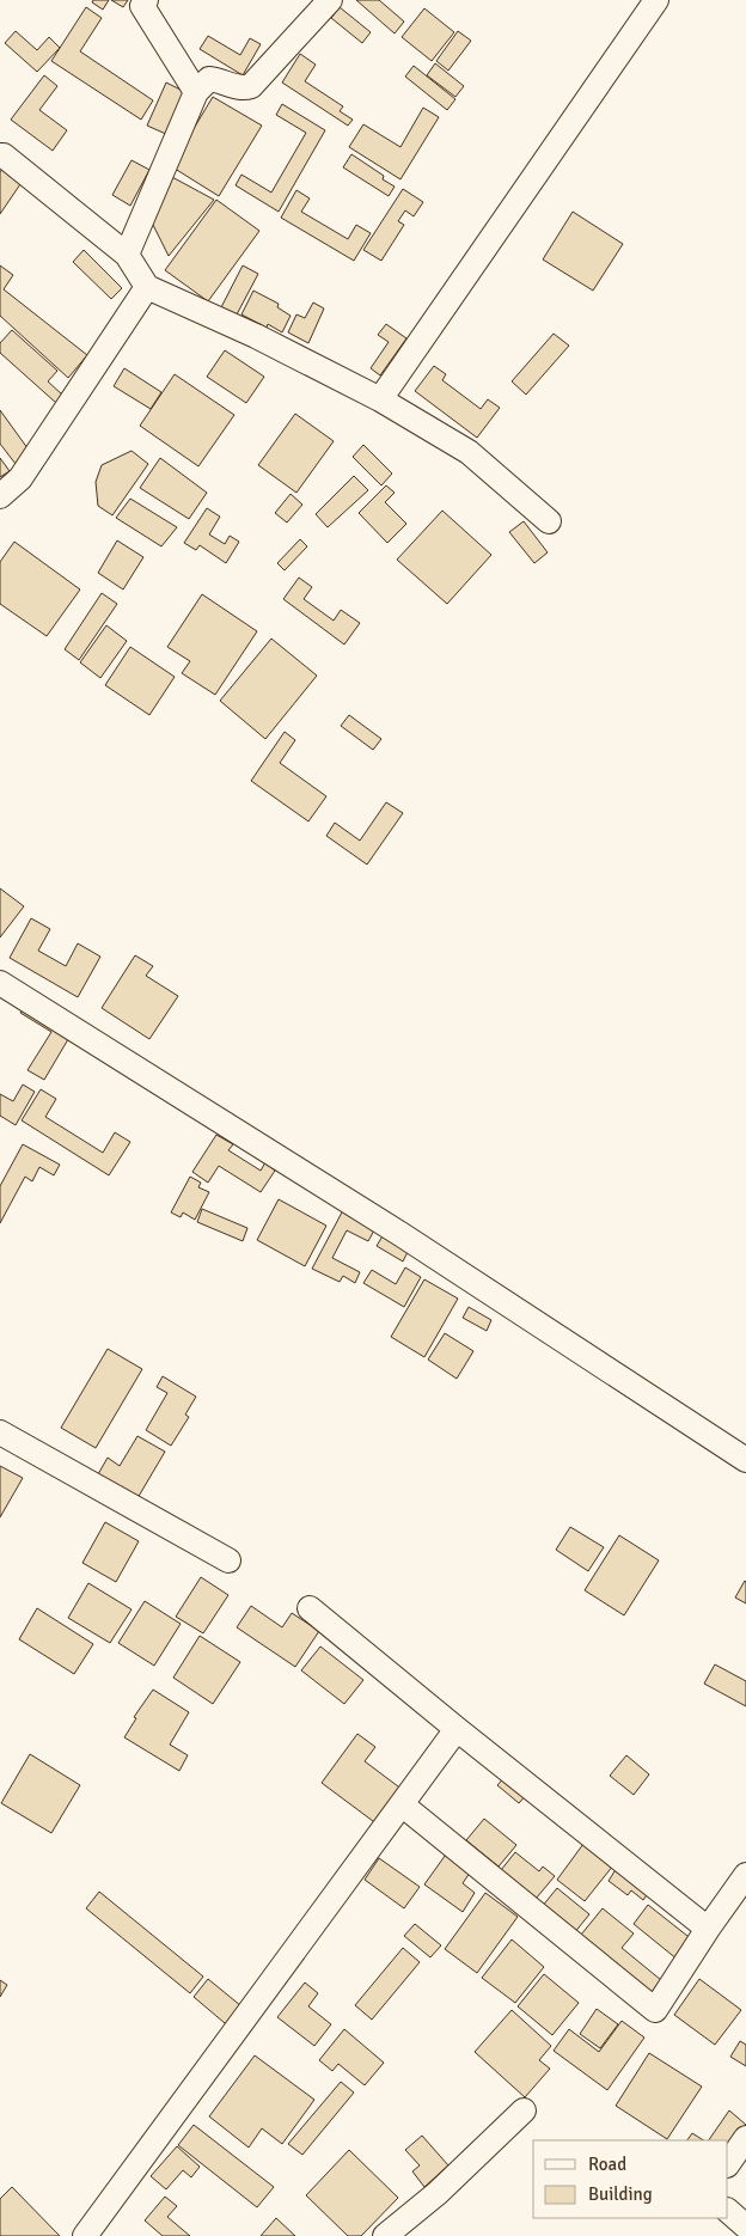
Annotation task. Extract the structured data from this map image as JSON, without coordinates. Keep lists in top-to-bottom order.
{
  "legend": ["Road", "Building"]
}
